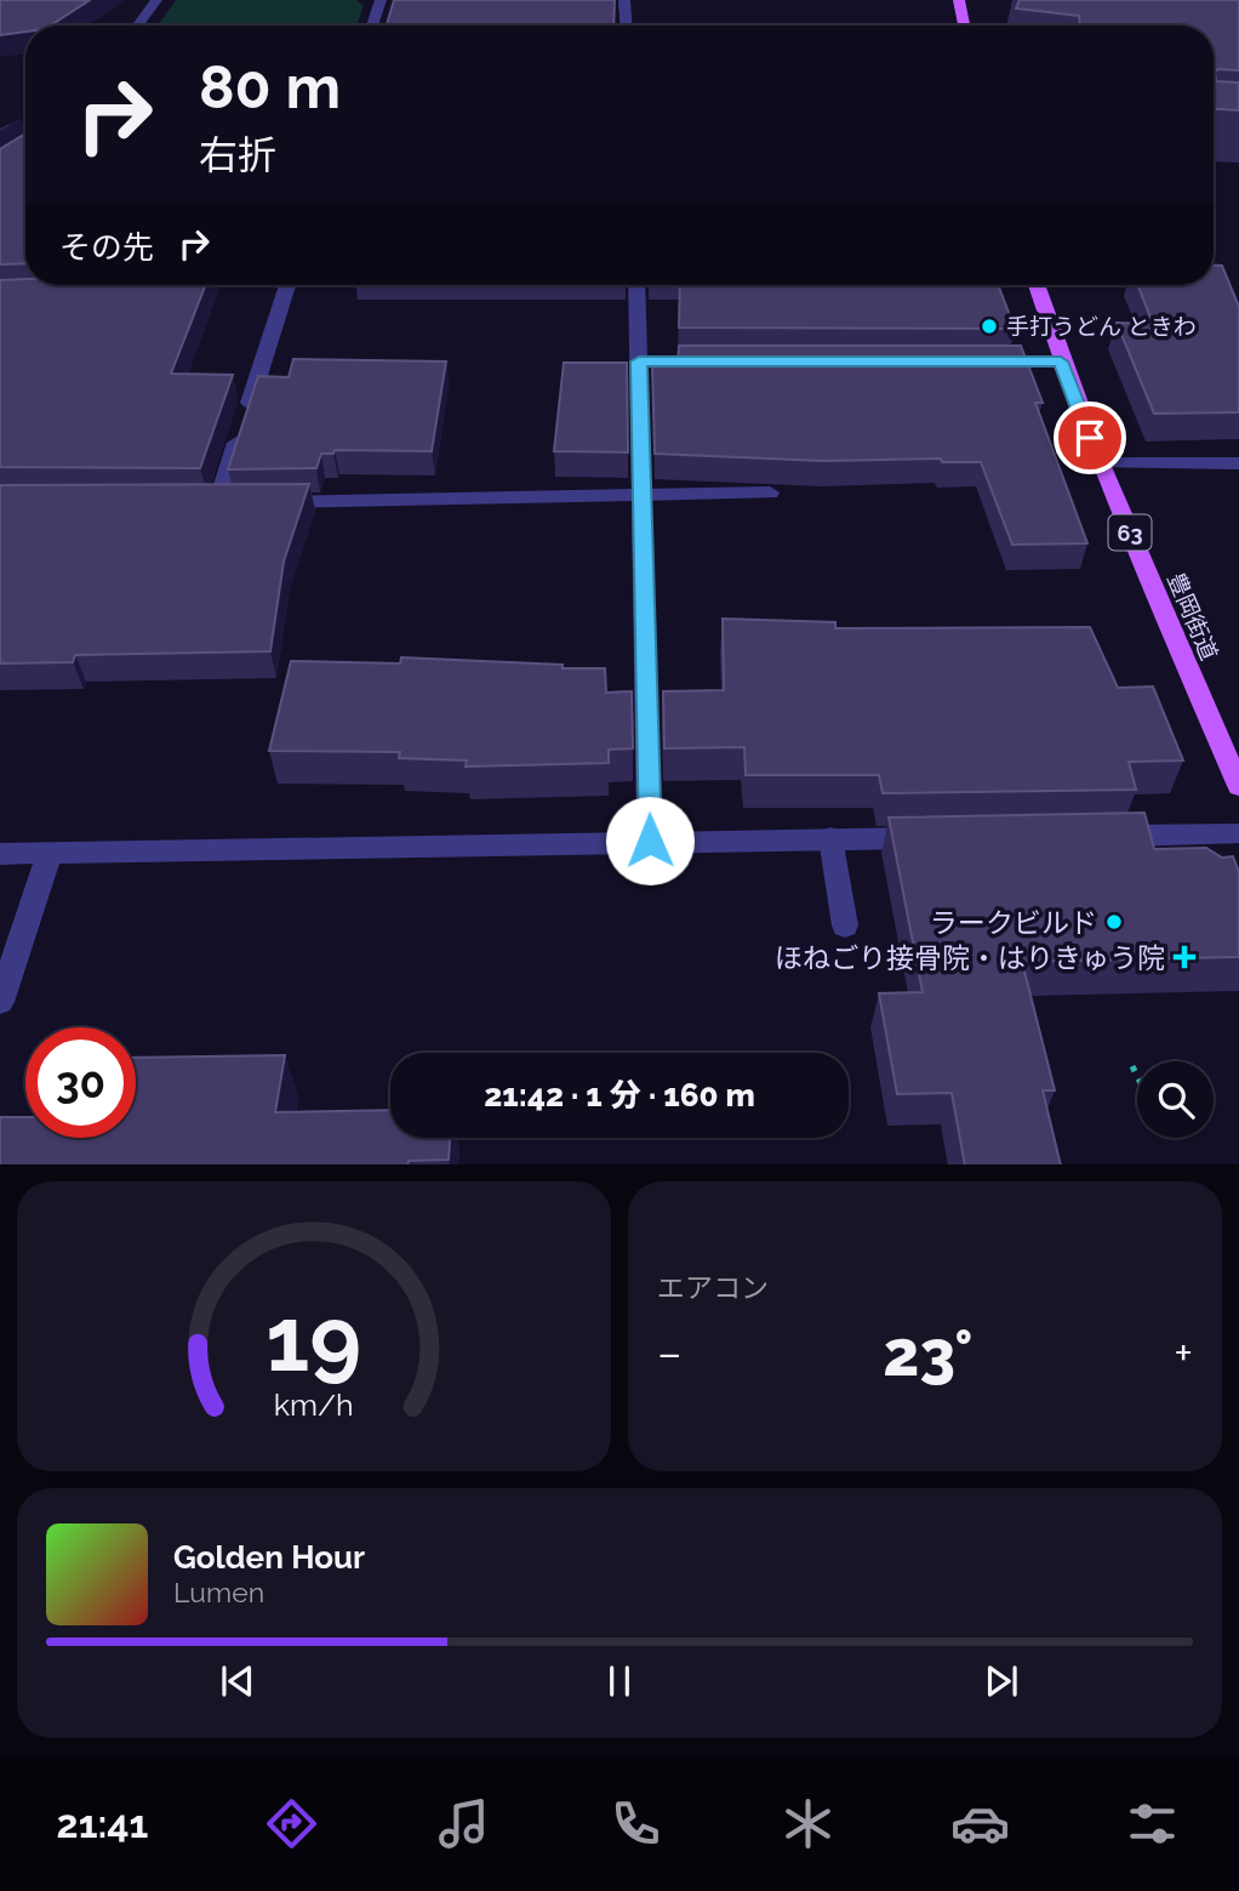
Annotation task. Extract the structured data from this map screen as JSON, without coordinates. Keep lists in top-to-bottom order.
{
  "streets": {
    "main road": ["63", "豊岡街道"]
  },
  "places": {
    "other": ["手打うどん ときわ", "ラークビルド"],
    "health": ["ほねごり接骨院・はりきゅう院"]
  },
  "page": {
    "turn": ["80 m", "右折"],
    "then": "その先",
    "limit": "30",
    "trip": "21:42 · 1 分 · 160 m",
    "tile": "エアコン",
    "heat": ["−", "23°", "+"],
    "song": ["Golden Hour", "Lumen"],
    "tabs": "21:41",
    "gauge": ["19", "km/h"]
  }
}
